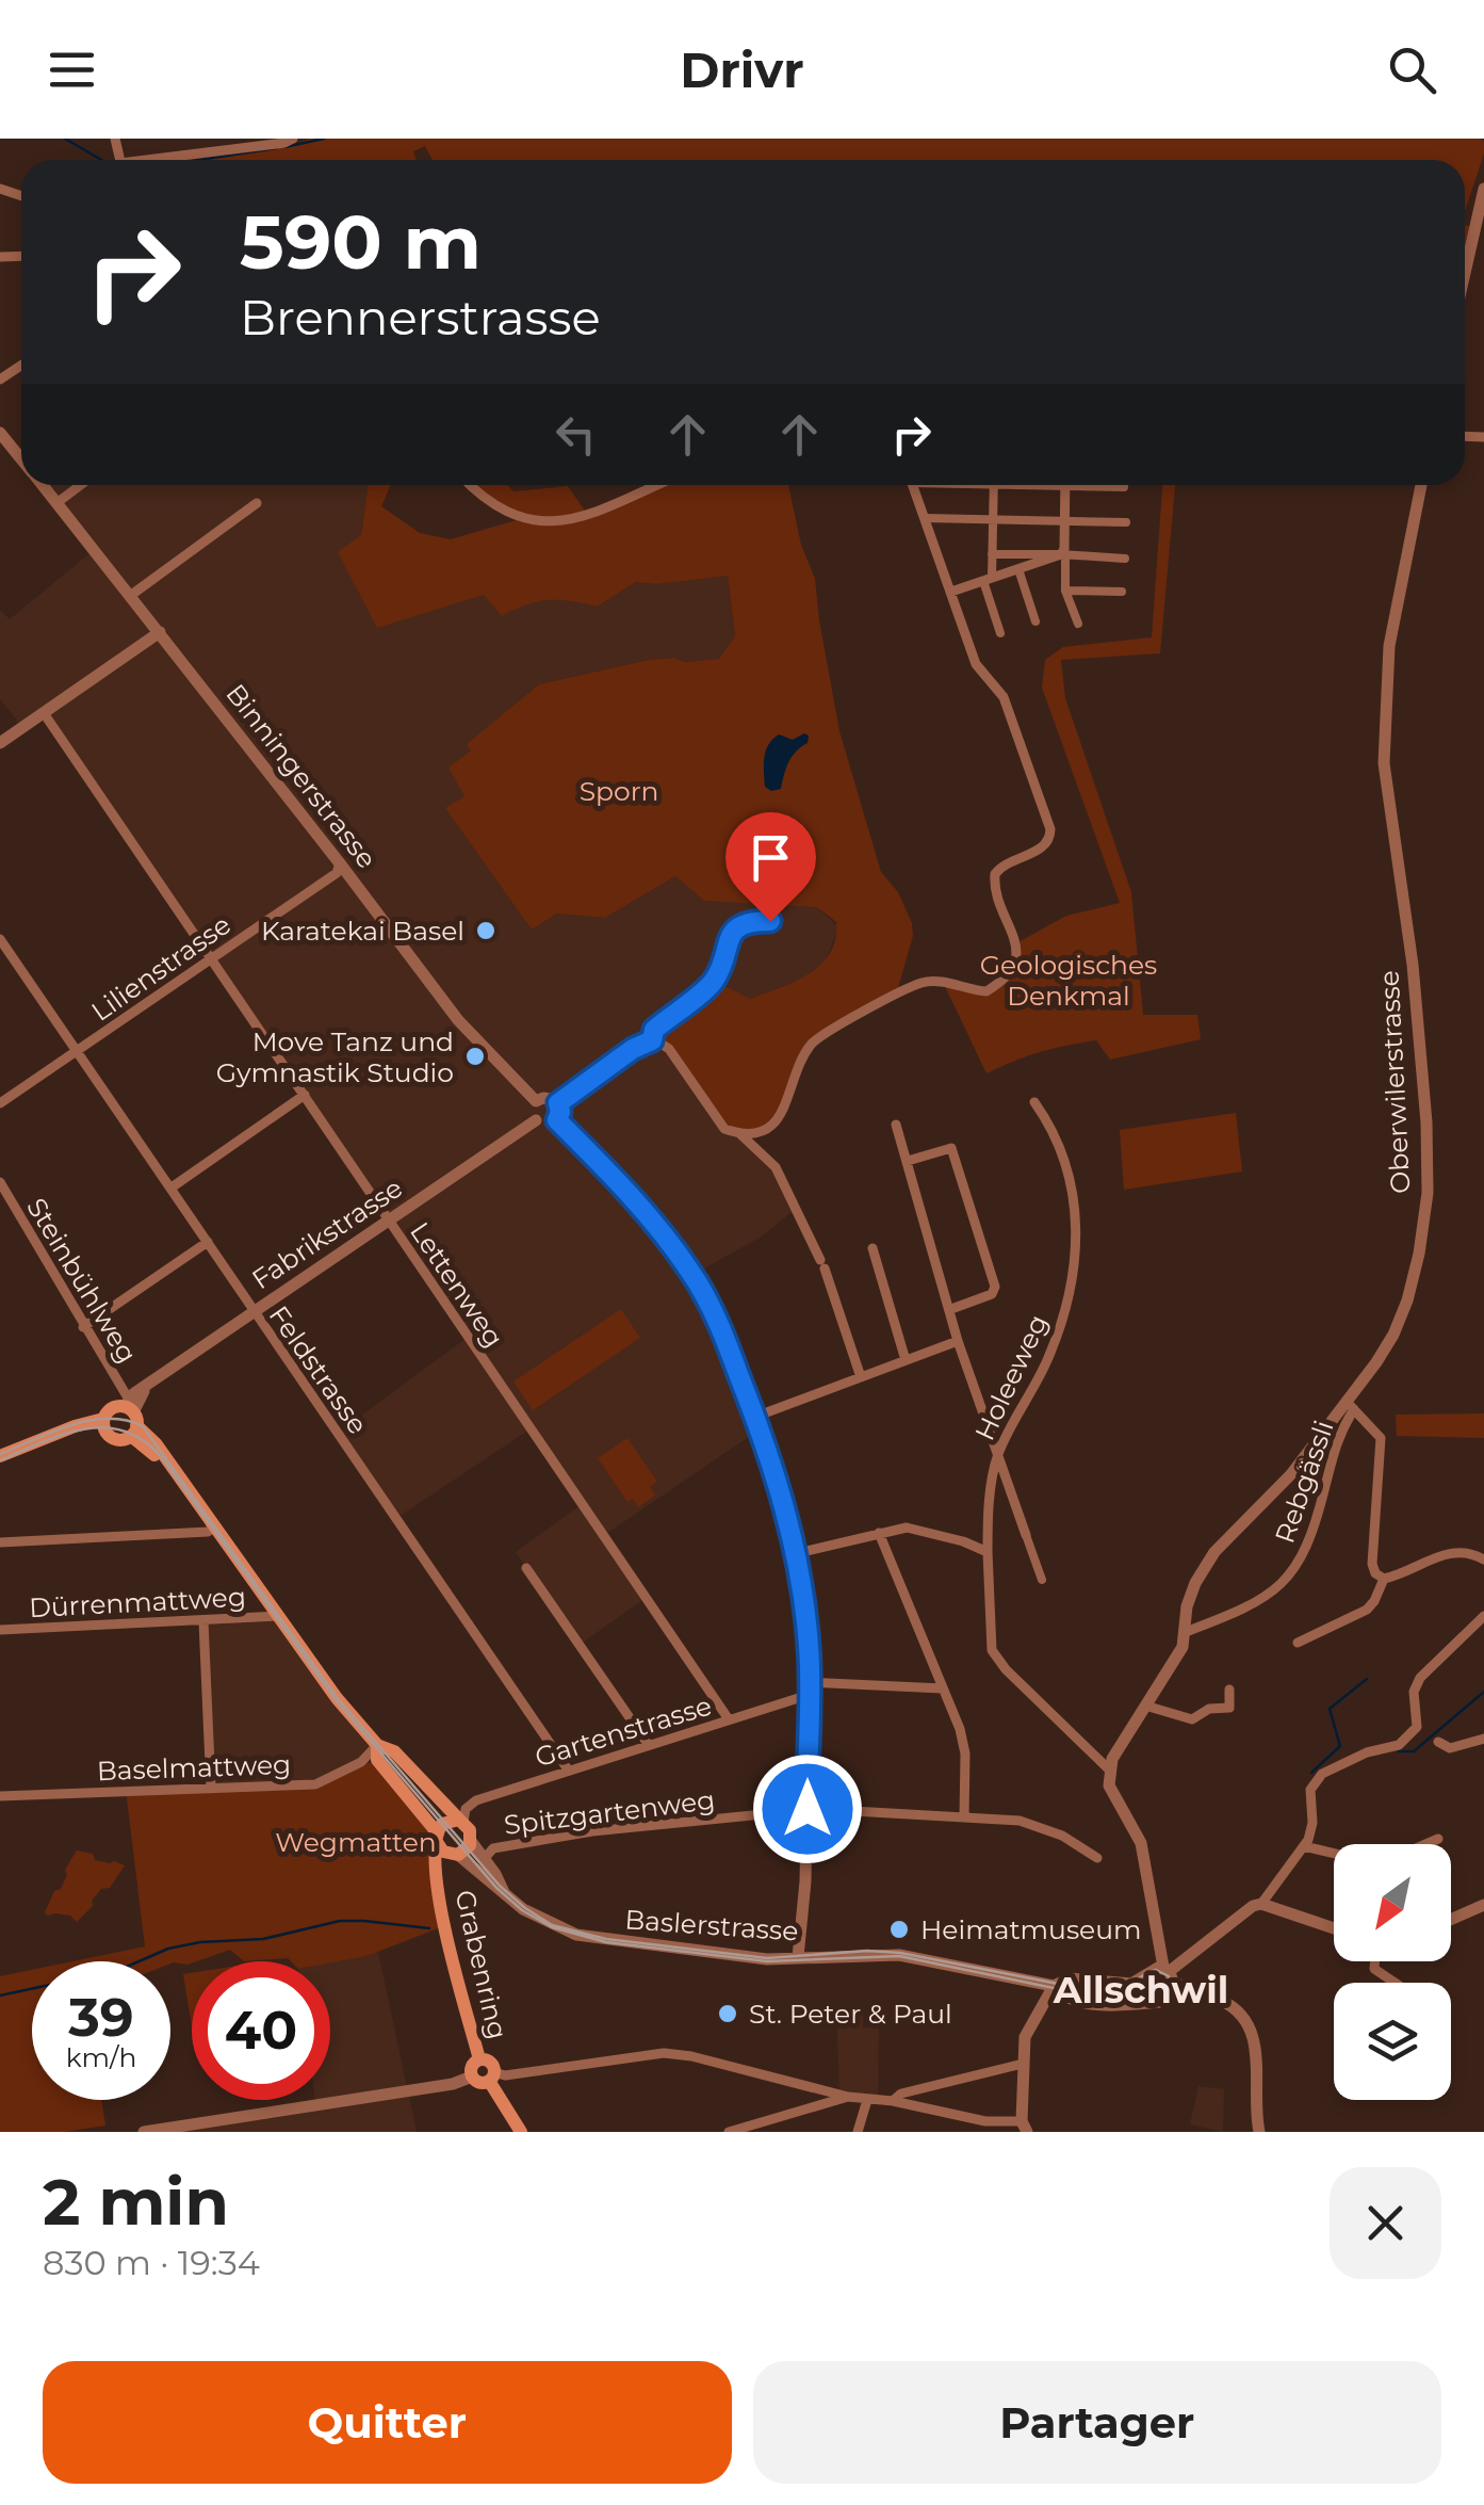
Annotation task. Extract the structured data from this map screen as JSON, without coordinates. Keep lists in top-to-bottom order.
{
  "streets": {
    "main road": ["Grabenring"],
    "street": [
      "Binningerstrasse",
      "Lilienstrasse",
      "Oberwilerstrasse",
      "Fabrikstrasse",
      "Steinbühlweg",
      "Lettenweg",
      "Feldstrasse",
      "Holeeweg",
      "Rebgässli",
      "Dürrenmattweg",
      "Gartenstrasse",
      "Baselmattweg",
      "Spitzgartenweg",
      "Baslerstrasse"
    ]
  },
  "crossings": [
    ["Binningerstrasse", "Lilienstrasse"],
    ["Binningerstrasse", "Fabrikstrasse"],
    ["Lilienstrasse", "Lettenweg"],
    ["Lilienstrasse", "Feldstrasse"],
    ["Oberwilerstrasse", "Holeeweg"],
    ["Oberwilerstrasse", "Rebgässli"],
    ["Fabrikstrasse", "Steinbühlweg"],
    ["Fabrikstrasse", "Lettenweg"],
    ["Fabrikstrasse", "Feldstrasse"],
    ["Lettenweg", "Gartenstrasse"],
    ["Feldstrasse", "Gartenstrasse"],
    ["Gartenstrasse", "Baslerstrasse"],
    ["Gartenstrasse", "Grabenring"],
    ["Spitzgartenweg", "Baslerstrasse"],
    ["Baslerstrasse", "Grabenring"]
  ],
  "districts": ["Allschwil"],
  "parks": ["Sporn", "Geologisches Denkmal", "Wegmatten"],
  "places": [
    "Karatekai Basel",
    "Move Tanz und Gymnastik Studio",
    "Heimatmuseum",
    "St. Peter & Paul"
  ],
  "north": "bottom left",
  "page": {
    "header": "Drivr",
    "turn": ["590 m", "Brennerstrasse"],
    "speed": "39 km/h",
    "limit": "40",
    "heading": ["2 min", "830 m · 19:34"],
    "buttons": ["Quitter", "Partager"]
  }
}
